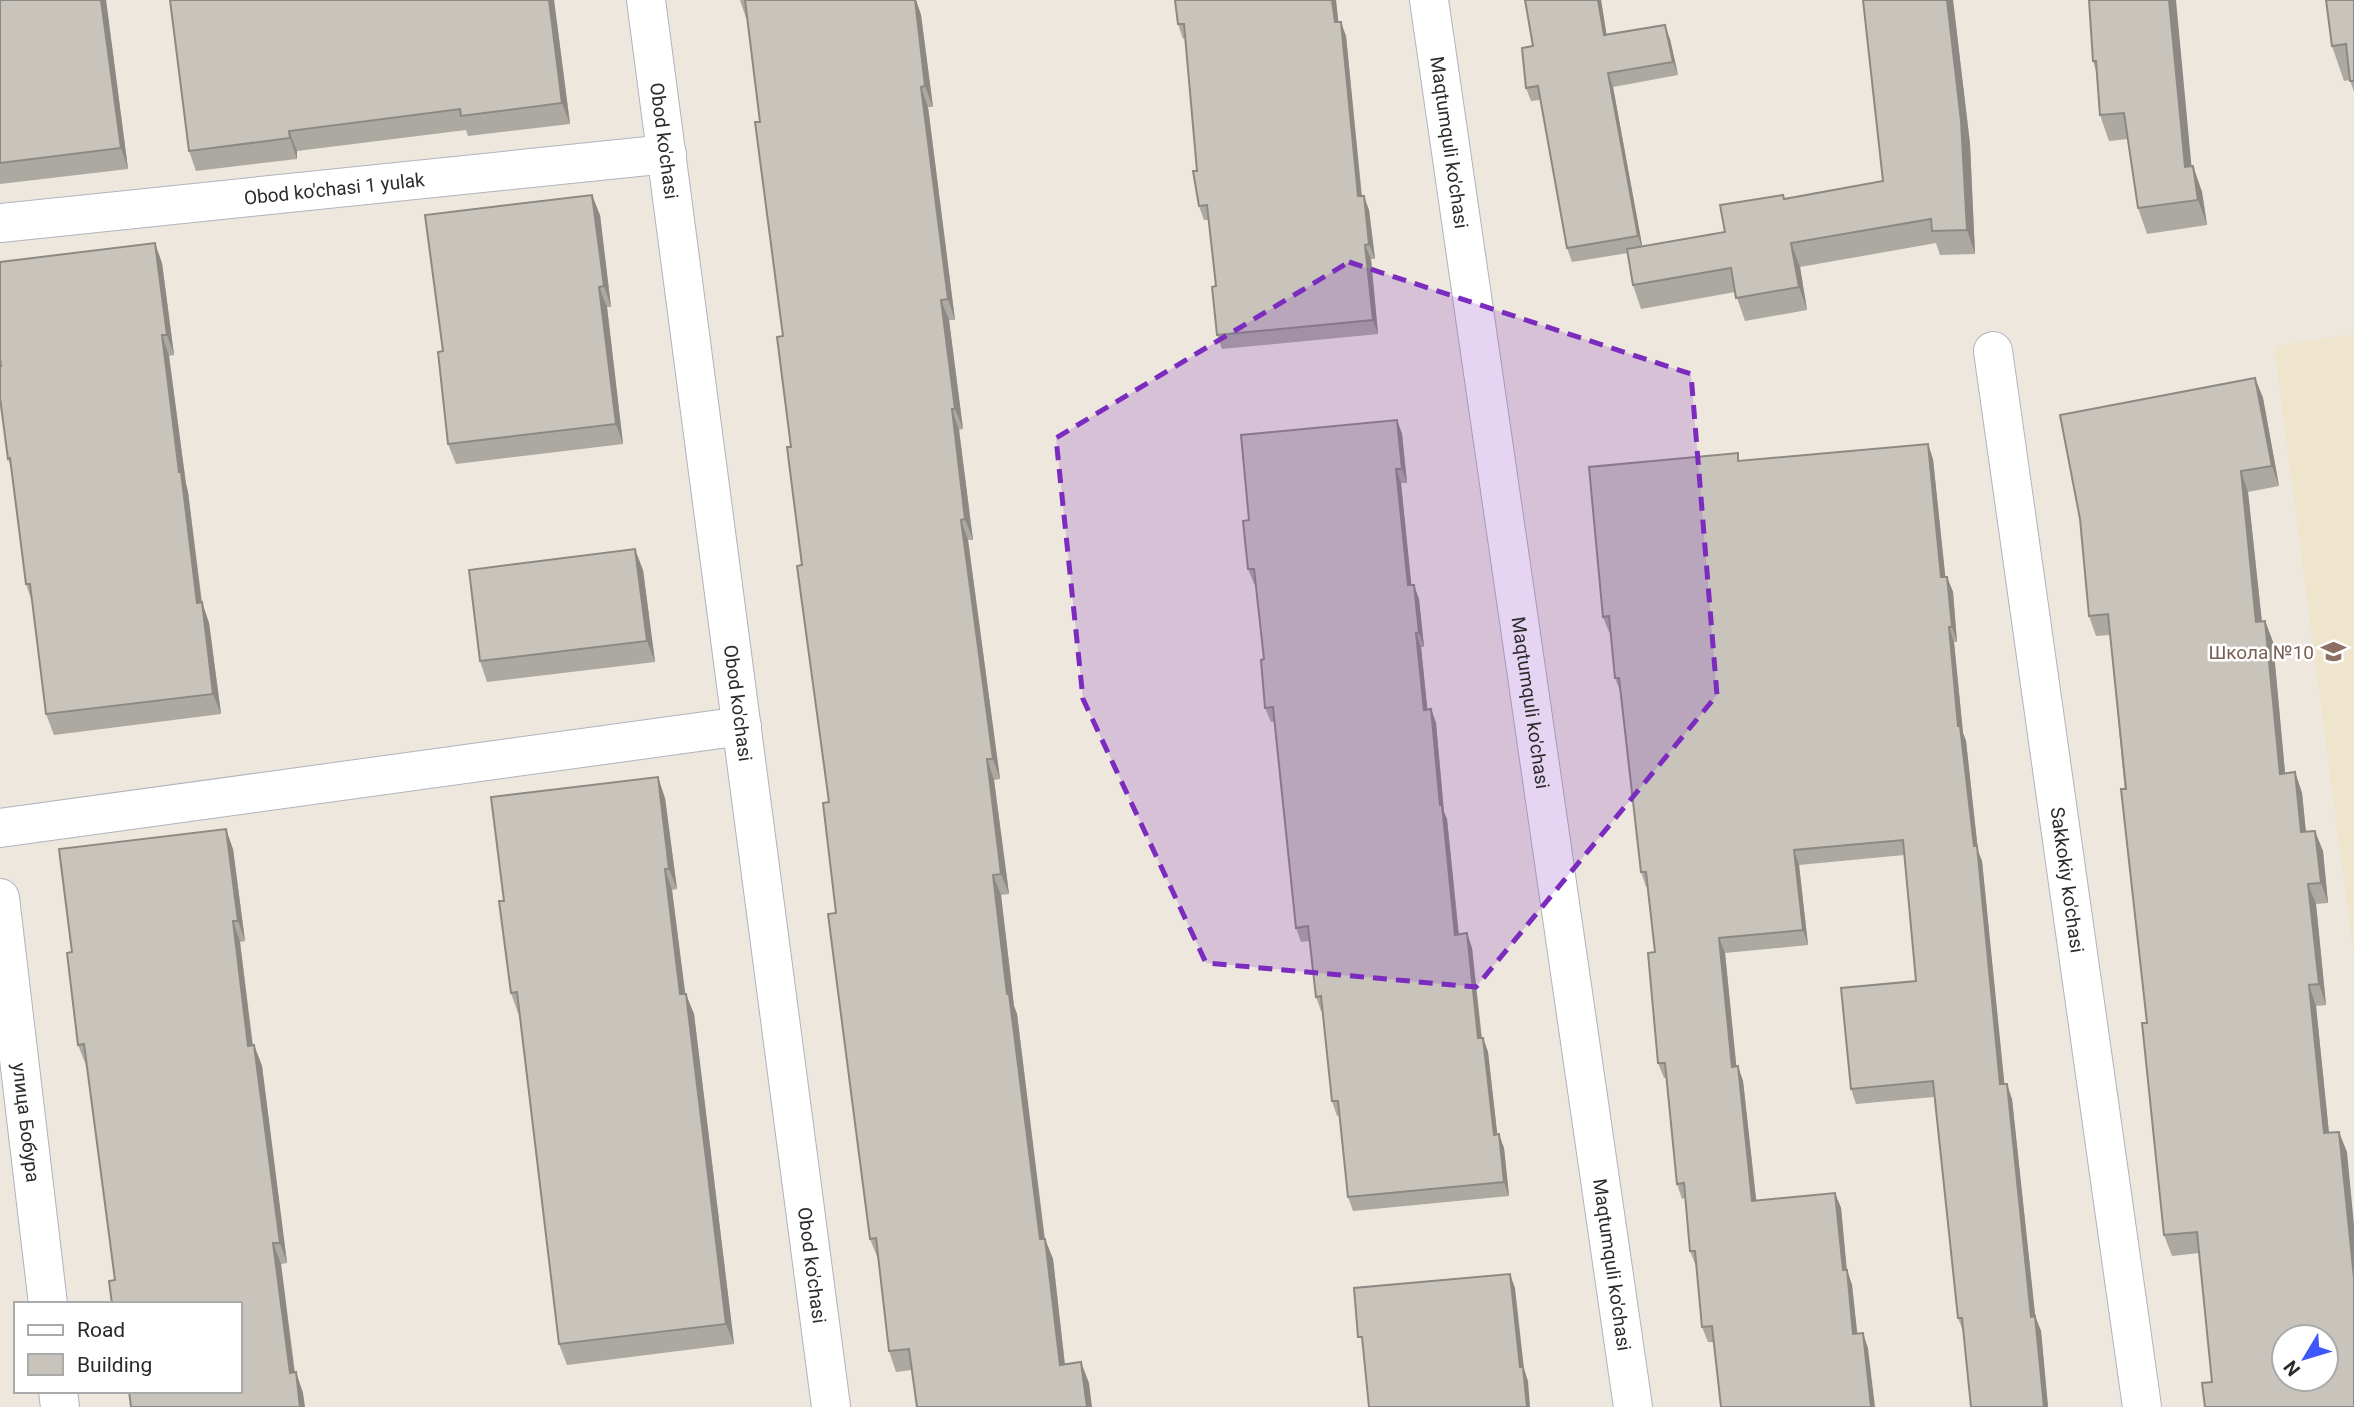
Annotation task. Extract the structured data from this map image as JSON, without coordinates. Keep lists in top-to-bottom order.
{
  "streets": {
    "street": [
      "Obod ko'chasi",
      "Maqtumquli ko'chasi",
      "Obod ko'chasi 1 yulak",
      "Sakkokiy ko'chasi",
      "улица Бобура"
    ]
  },
  "crossings": [
    ["Obod ko'chasi", "Obod ko'chasi 1 yulak"]
  ],
  "places": {
    "school or university": ["Школа №10"]
  },
  "legend": ["Road", "Building"],
  "north": "bottom left"
}
